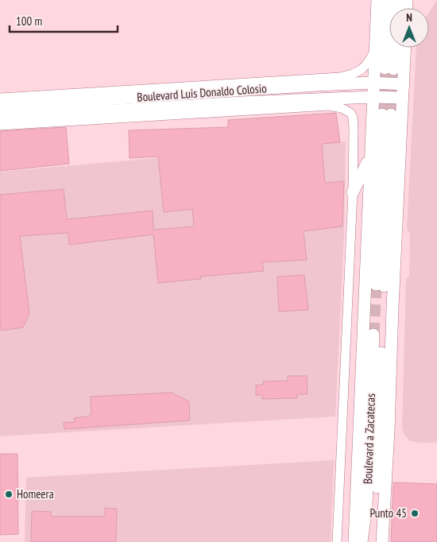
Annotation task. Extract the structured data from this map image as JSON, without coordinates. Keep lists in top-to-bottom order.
{
  "streets": {
    "main road": ["Boulevard Luis Donaldo Colosio", "Boulevard a Zacatecas"]
  },
  "places": ["Homeera", "Punto 45"],
  "scale_bar": "100 m",
  "north": "top"
}
